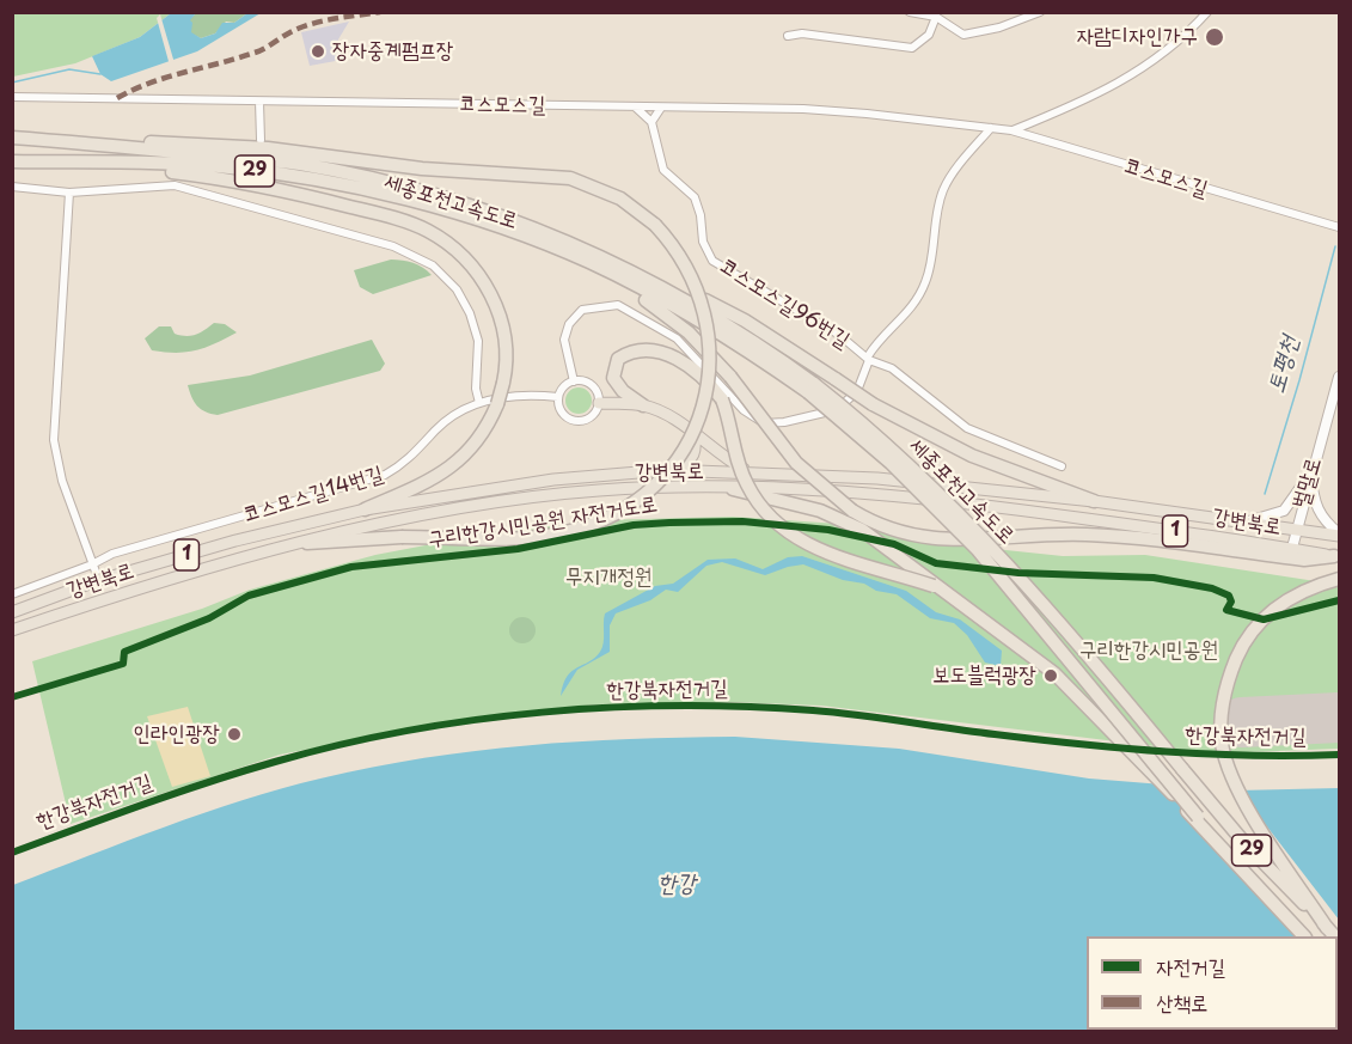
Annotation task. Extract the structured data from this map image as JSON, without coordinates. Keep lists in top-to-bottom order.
{
  "streets": {
    "highway": [
      "29",
      "세종포천고속도로",
      "강변북로",
      "1"
    ],
    "street": [
      "코스모스길",
      "코스모스길96번길",
      "벌말로",
      "코스모스길14번길"
    ],
    "cycle path": ["구리한강시민공원 자전거도로", "한강북자전거길"]
  },
  "crossings": [
    ["코스모스길96번길", "코스모스길14번길"],
    ["강변북로", "벌말로"],
    ["강변북로", "1"],
    ["벌말로", "1"]
  ],
  "water": ["토평천", "한강"],
  "parks": ["무지개정원", "구리한강시민공원"],
  "places": [
    "자람디자인가구",
    "장자중계펌프장",
    "보도블럭광장",
    "인라인광장"
  ],
  "legend": ["자전거길", "산책로"]
}
